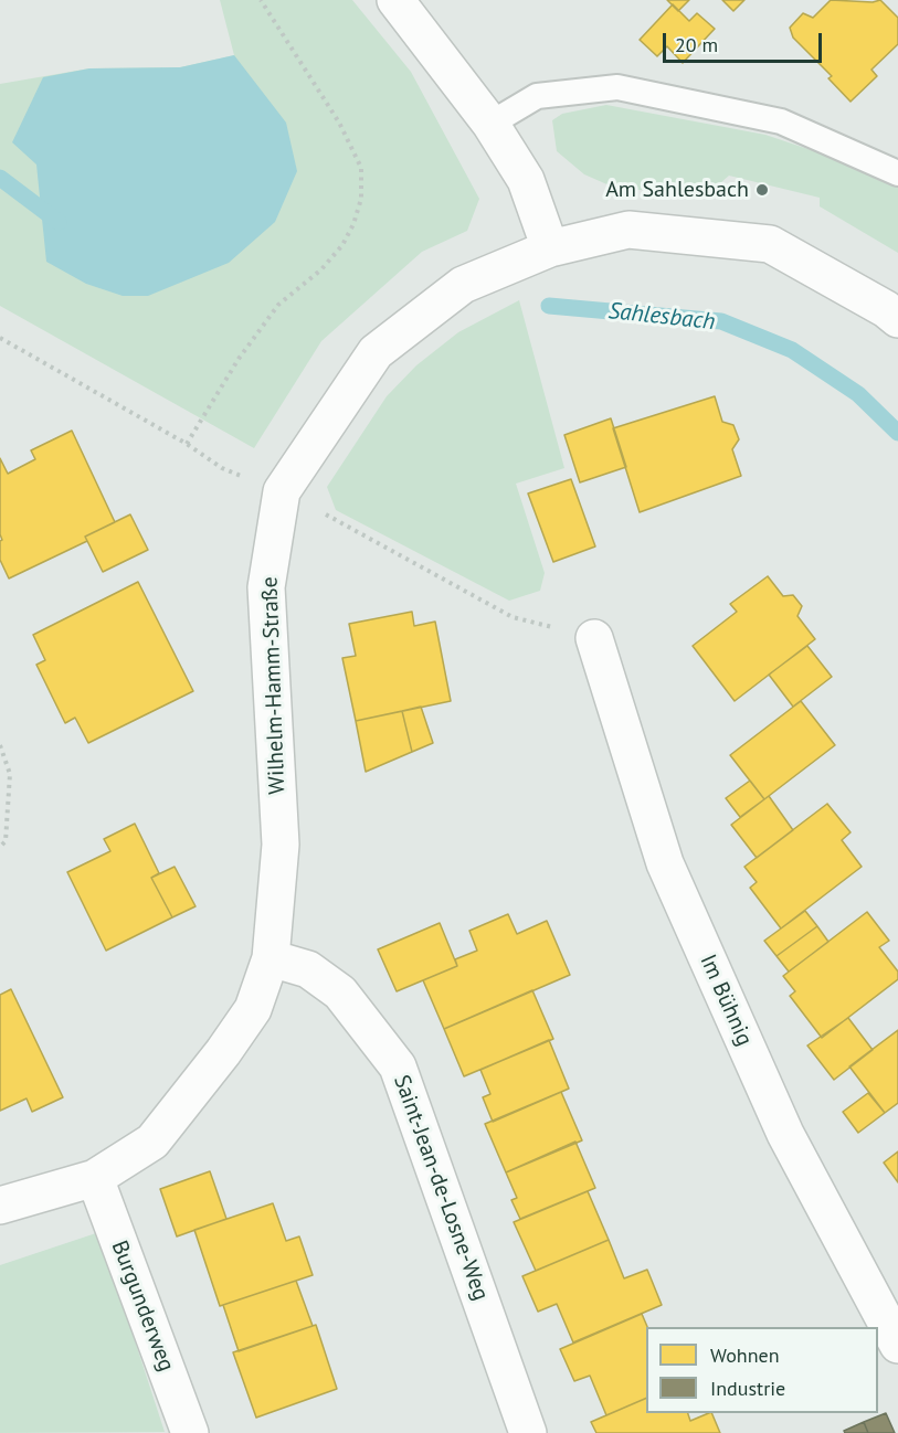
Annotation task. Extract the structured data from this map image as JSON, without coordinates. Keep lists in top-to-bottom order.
{
  "streets": {
    "street": [
      "Wilhelm-Hamm-Straße",
      "Im Bühnig",
      "Saint-Jean-de-Losne-Weg",
      "Burgunderweg"
    ]
  },
  "crossings": [
    ["Wilhelm-Hamm-Straße", "Saint-Jean-de-Losne-Weg"],
    ["Wilhelm-Hamm-Straße", "Burgunderweg"]
  ],
  "water": ["Sahlesbach"],
  "places": ["Am Sahlesbach"],
  "legend": ["Wohnen", "Industrie"],
  "scale_bar": "20 m"
}
